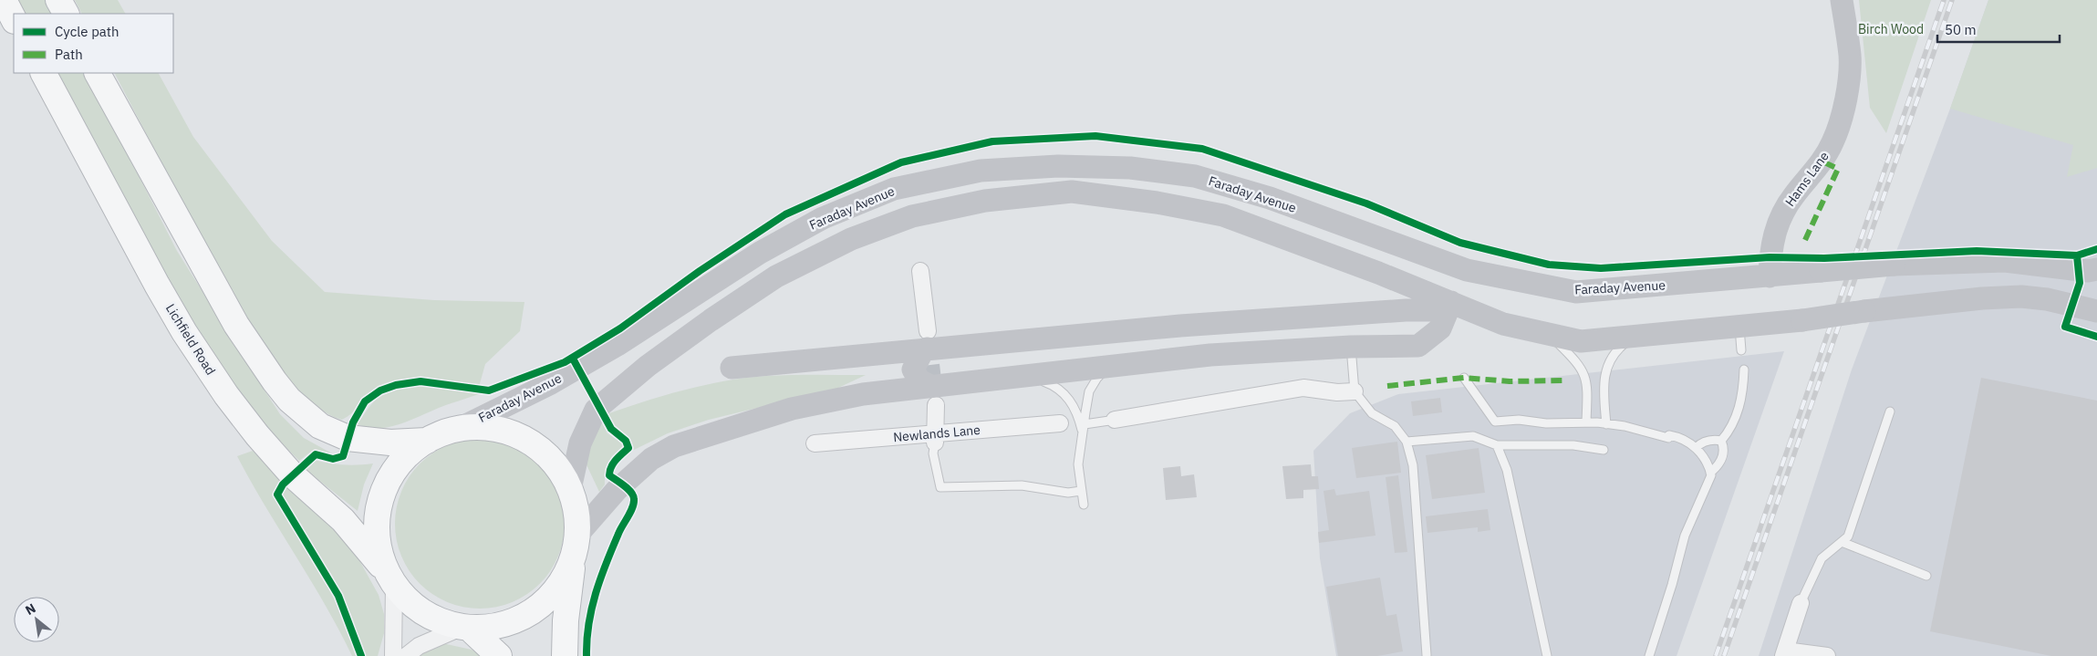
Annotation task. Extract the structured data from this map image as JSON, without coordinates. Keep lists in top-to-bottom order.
{
  "streets": {
    "highway": ["Lichfield Road"],
    "street": ["Hams Lane", "Faraday Avenue", "Newlands Lane"]
  },
  "crossings": [
    ["Hams Lane", "Faraday Avenue"]
  ],
  "parks": ["Birch Wood"],
  "legend": ["Cycle path", "Path"],
  "scale_bar": "50 m",
  "north": "top left"
}
